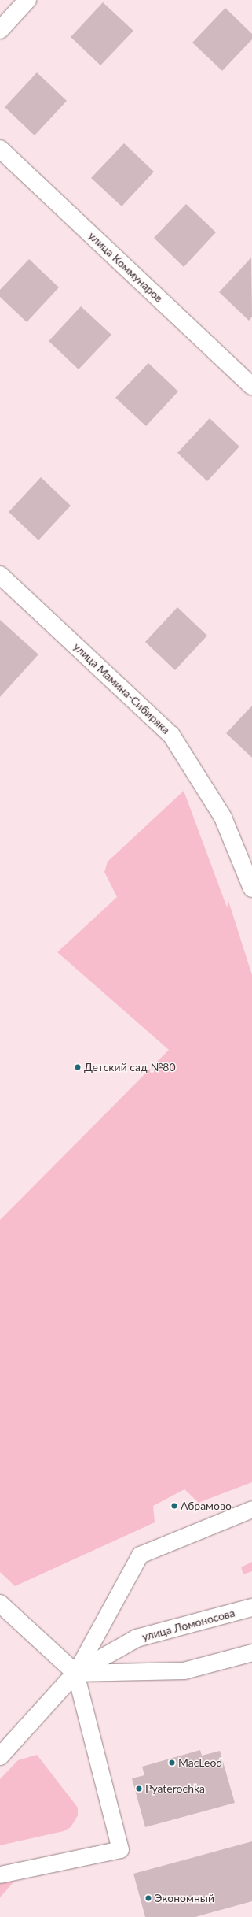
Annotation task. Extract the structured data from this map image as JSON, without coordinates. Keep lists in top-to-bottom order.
{
  "streets": {
    "street": ["улица Коммунаров", "улица Мамина-Сибиряка", "улица Ломоносова"]
  },
  "places": [
    "Детский сад №80",
    "Абрамово",
    "MacLeod",
    "Pyaterochka",
    "Экономный"
  ]
}
